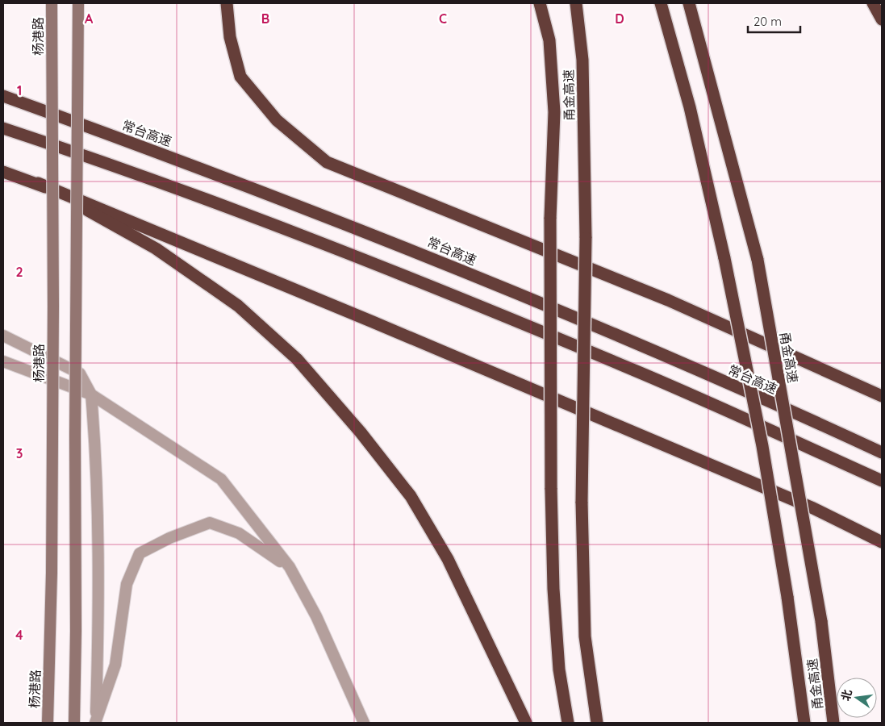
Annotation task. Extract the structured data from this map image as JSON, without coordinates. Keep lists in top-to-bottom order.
{
  "streets": {
    "highway": ["甬金高速", "常台高速"],
    "main road": ["杨港路"]
  },
  "scale_bar": "20 m",
  "north": "left",
  "grid": {
    "columns": [
      "A",
      "B",
      "C",
      "D"
    ],
    "rows": [
      "1",
      "2",
      "3",
      "4"
    ]
  }
}
